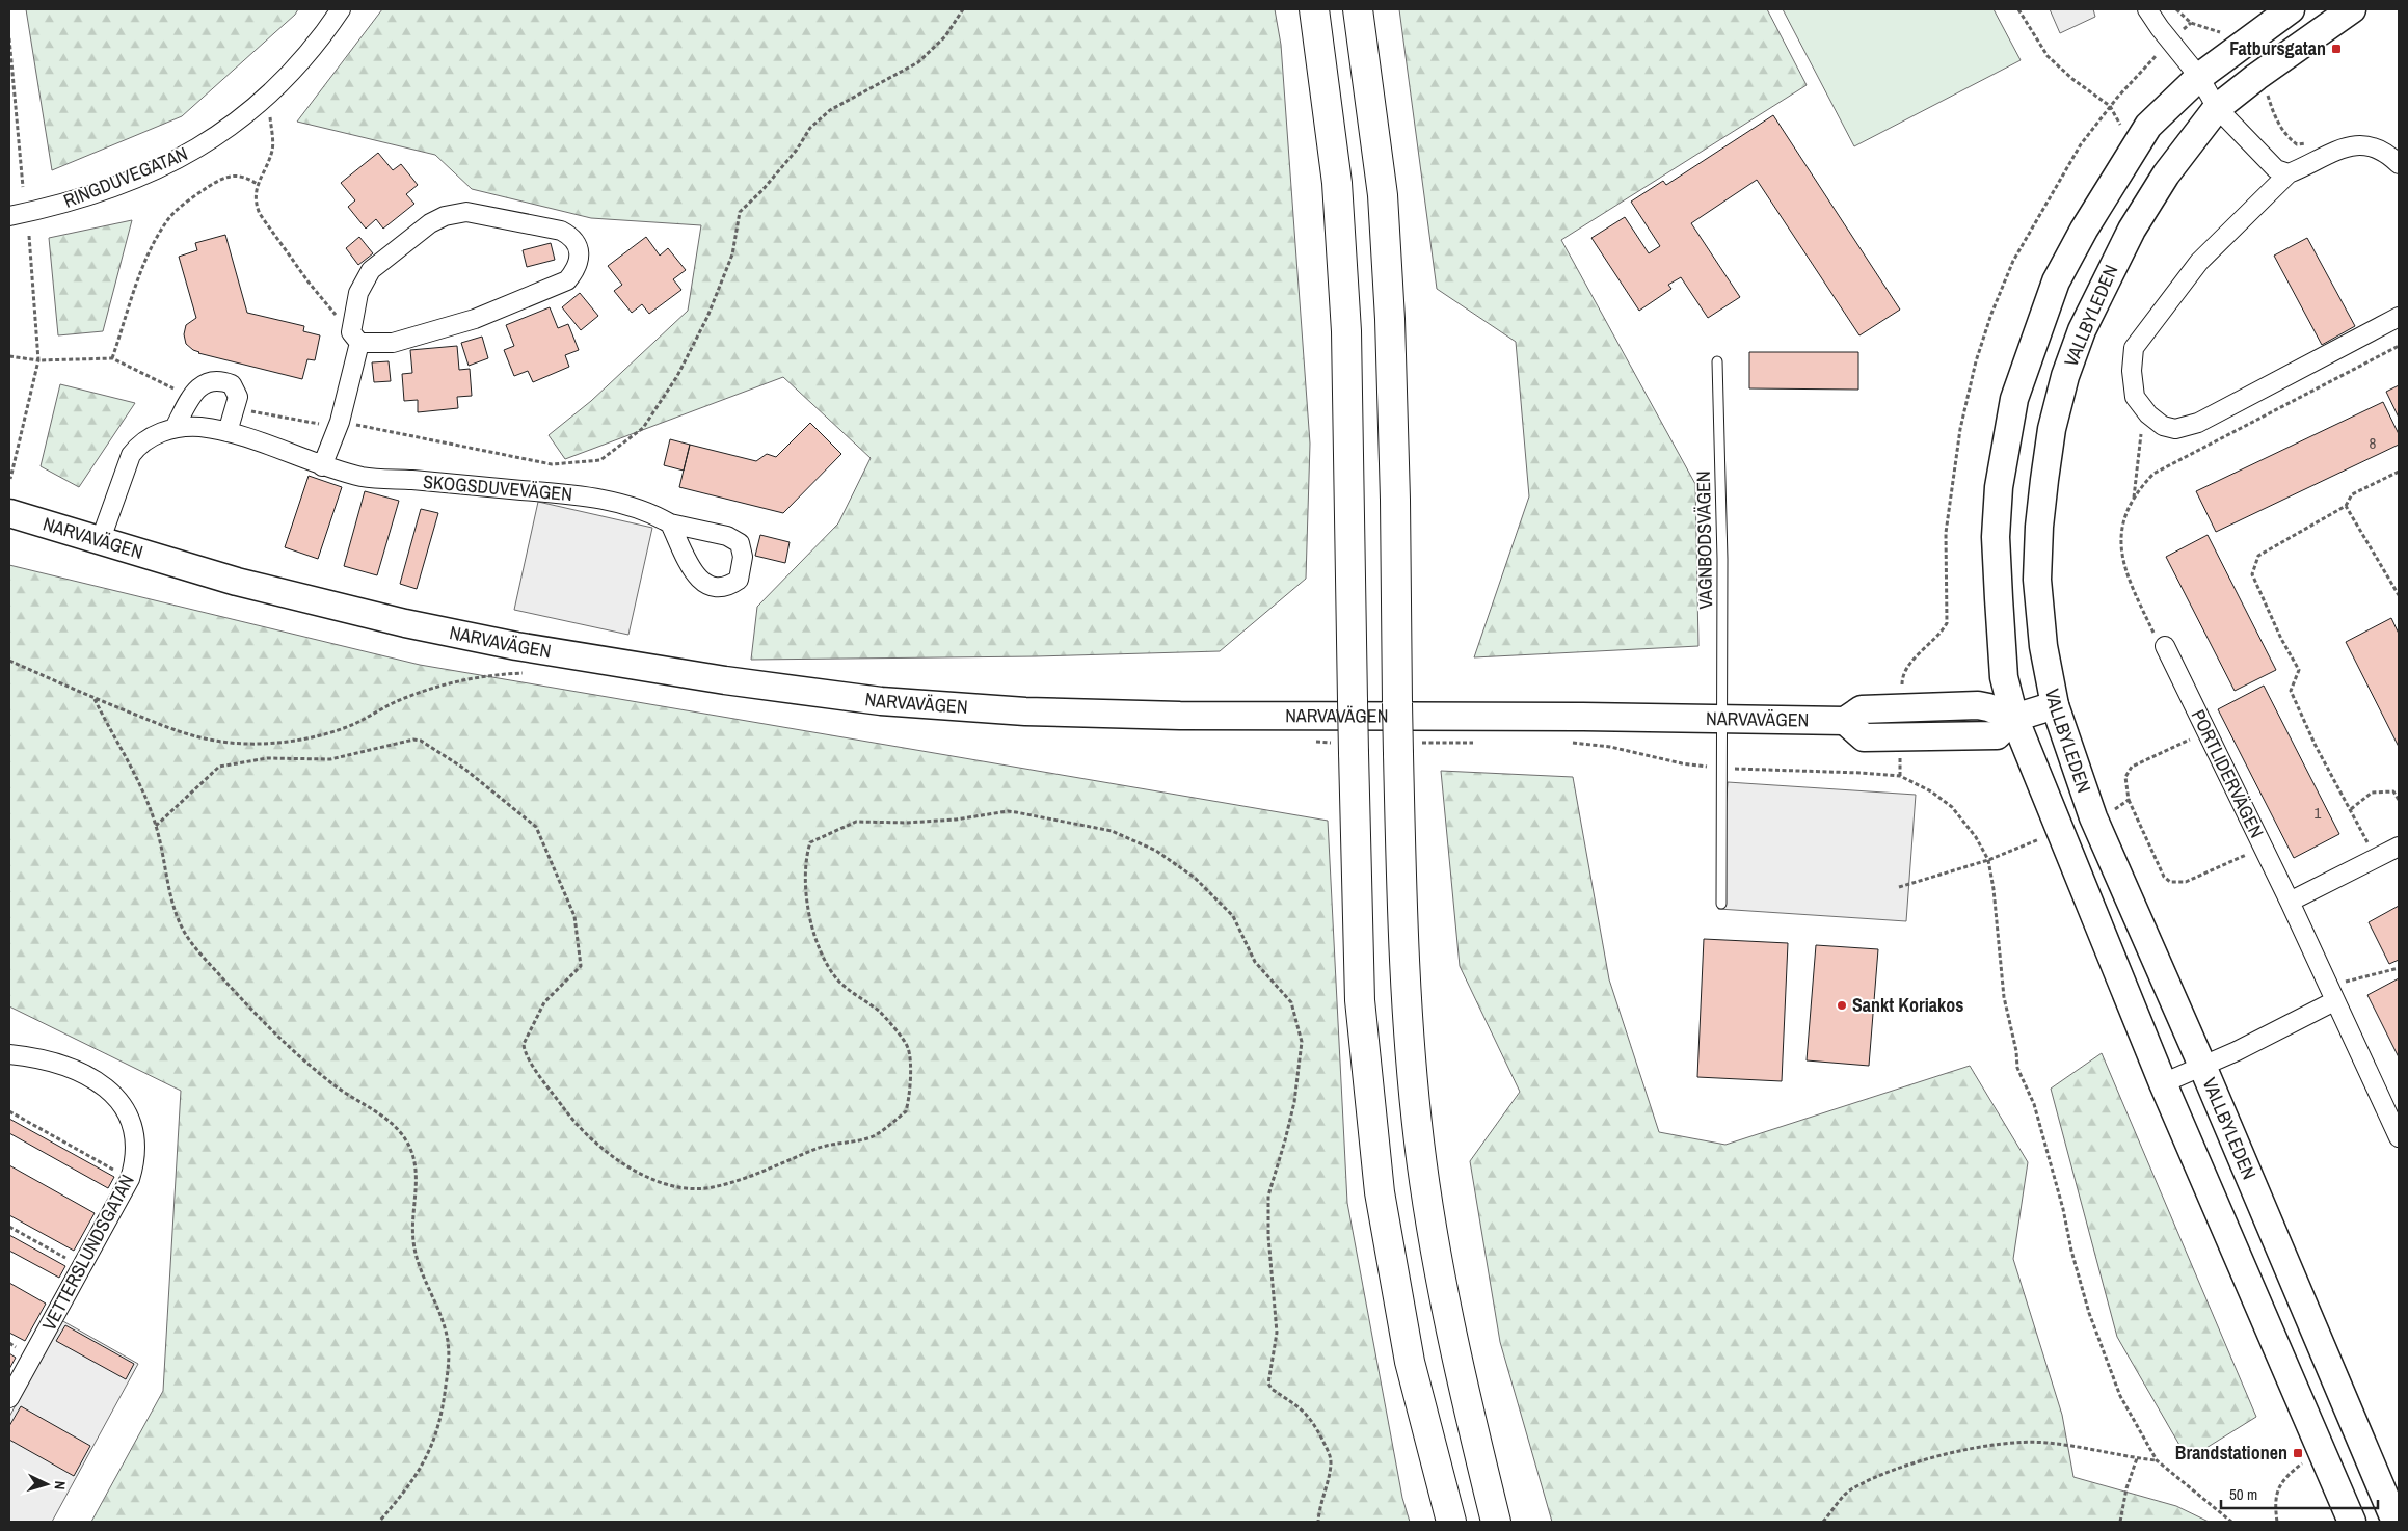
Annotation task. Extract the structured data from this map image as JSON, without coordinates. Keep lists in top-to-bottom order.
{
  "streets": {
    "main road": ["VALLBYLEDEN", "NARVAVÄGEN"],
    "street": [
      "RINGDUVEGATAN",
      "SKOGSDUVEVÄGEN",
      "PORTLIDERVÄGEN",
      "VETTERSLUNDSGATAN"
    ],
    "lane": ["VAGNBODSVÄGEN"]
  },
  "crossings": [
    ["VALLBYLEDEN", "NARVAVÄGEN"],
    ["SKOGSDUVEVÄGEN", "NARVAVÄGEN"],
    ["NARVAVÄGEN", "VAGNBODSVÄGEN"]
  ],
  "places": {
    "transit": ["Fatbursgatan", "Brandstationen"],
    "other": ["Sankt Koriakos"]
  },
  "house_numbers": ["8", "1"],
  "scale_bar": "50 m",
  "north": "right"
}
